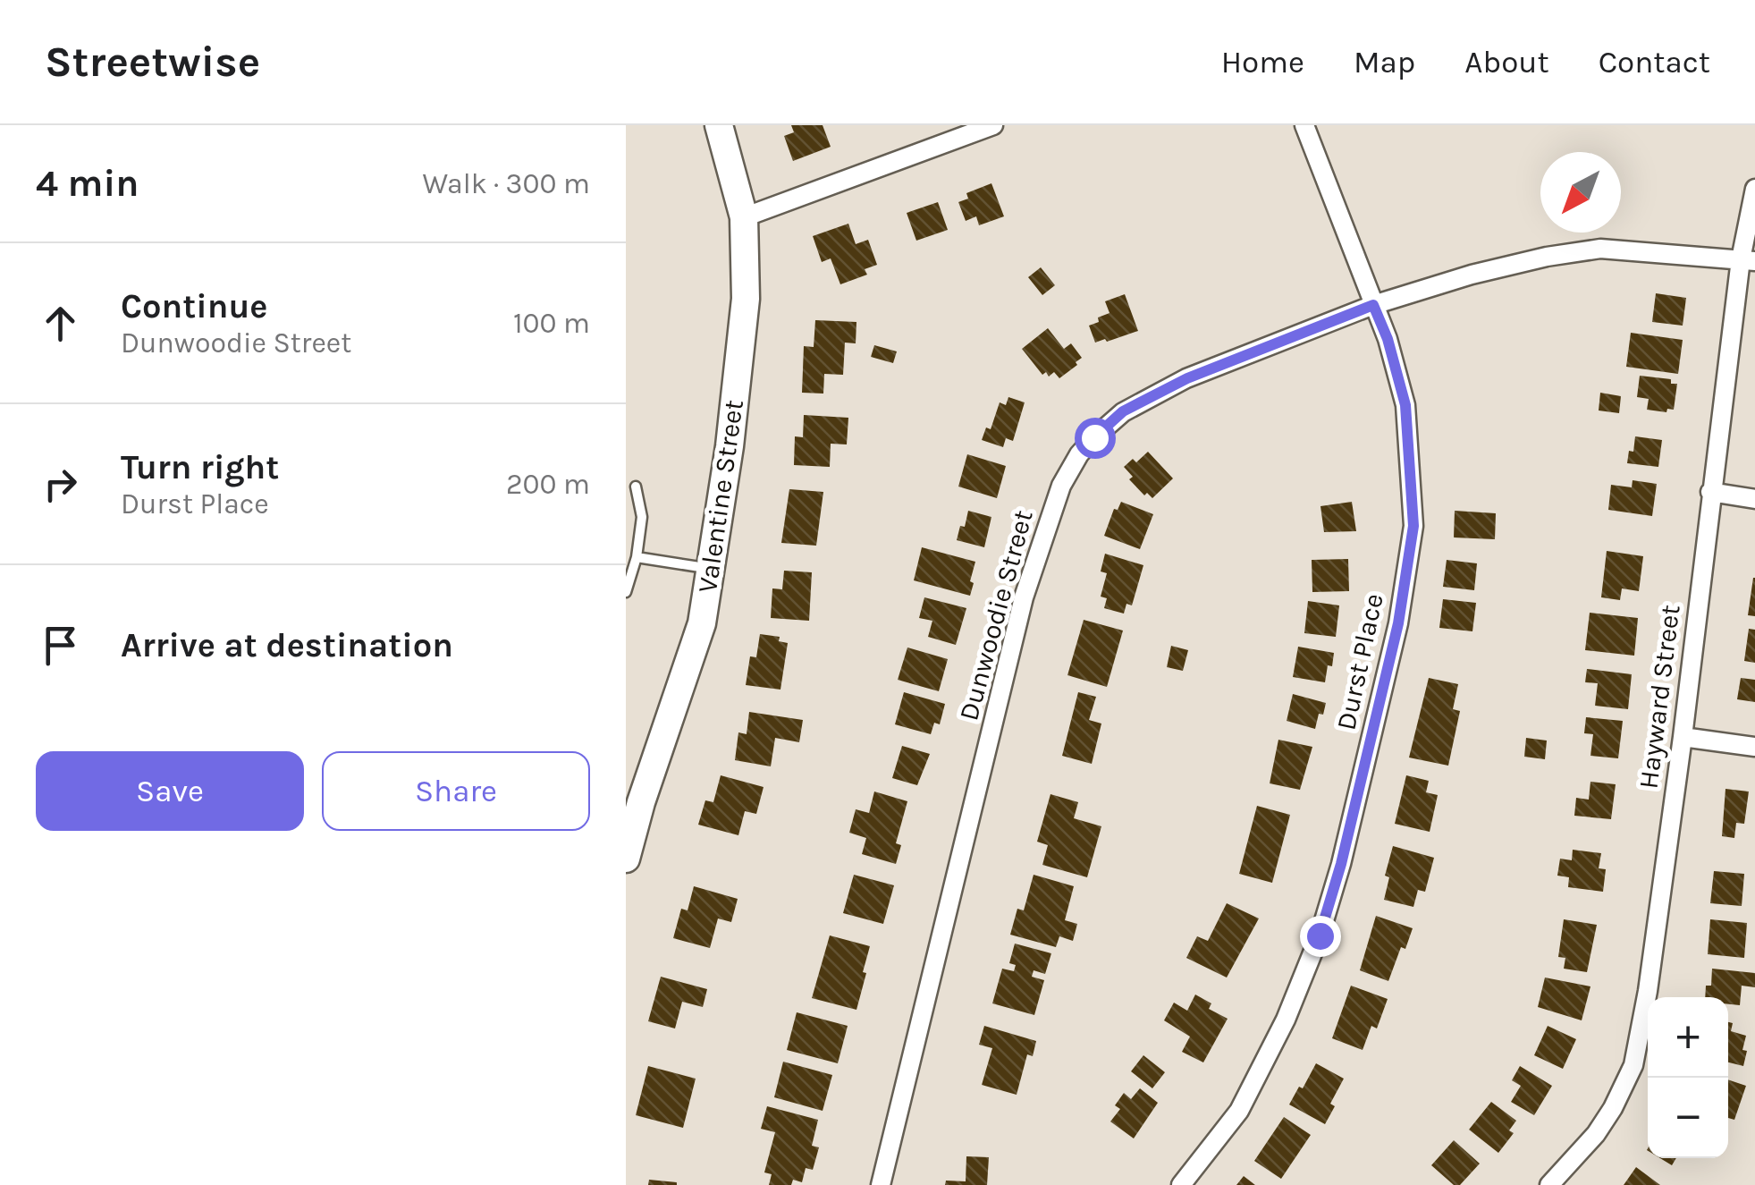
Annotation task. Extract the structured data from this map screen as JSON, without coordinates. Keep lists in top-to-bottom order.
{
  "streets": {
    "street": [
      "Valentine Street",
      "Dunwoodie Street",
      "Durst Place",
      "Hayward Street"
    ]
  },
  "crossings": [
    ["Dunwoodie Street", "Durst Place"],
    ["Dunwoodie Street", "Hayward Street"]
  ],
  "north": "bottom left",
  "page": {
    "header": "Streetwise",
    "nav": [
      "Home",
      "Map",
      "About",
      "Contact"
    ],
    "heading": ["4 min", "Walk · 300 m"],
    "list": [
      ["Continue", "Dunwoodie Street", "100 m"],
      ["Turn right", "Durst Place", "200 m"],
      "Arrive at destination"
    ],
    "buttons": ["Save", "Share"],
    "map_buttons": ["+", "−"]
  }
}
